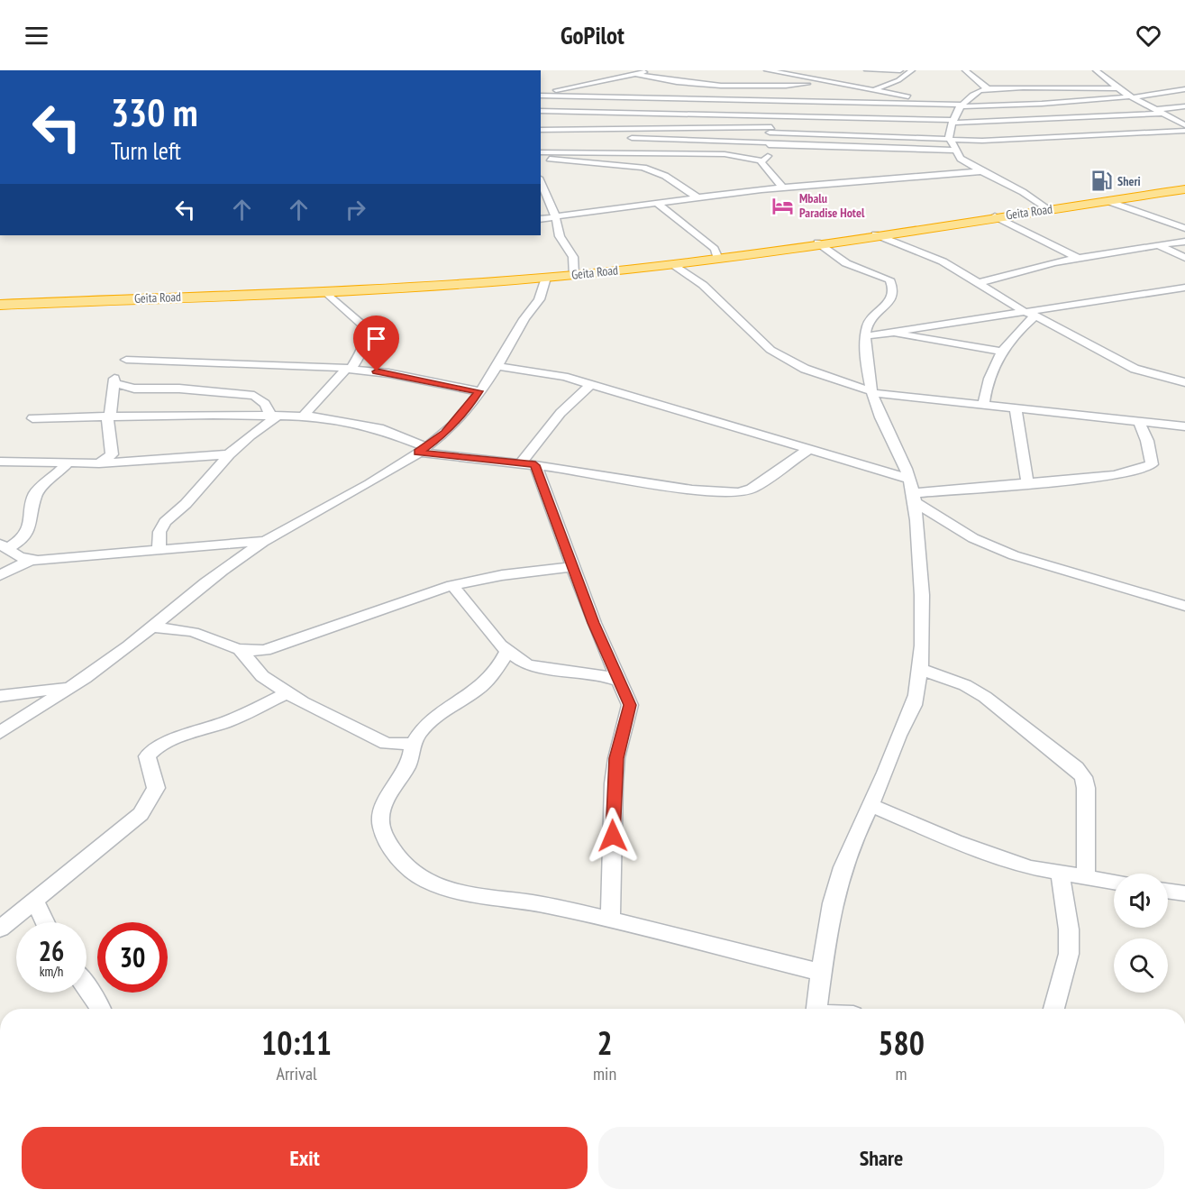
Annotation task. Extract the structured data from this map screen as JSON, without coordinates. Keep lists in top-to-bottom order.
{
  "streets": {
    "highway": ["Geita Road"]
  },
  "places": {
    "fuel station": ["Sheri"],
    "hotel": ["Mbalu Paradise Hotel"]
  },
  "page": {
    "header": "GoPilot",
    "turn": ["330 m", "Turn left"],
    "speed": "26 km/h",
    "limit": "30",
    "eta": [
      "10:11",
      "Arrival",
      "2",
      "min",
      "580",
      "m"
    ],
    "buttons": ["Exit", "Share"]
  }
}
